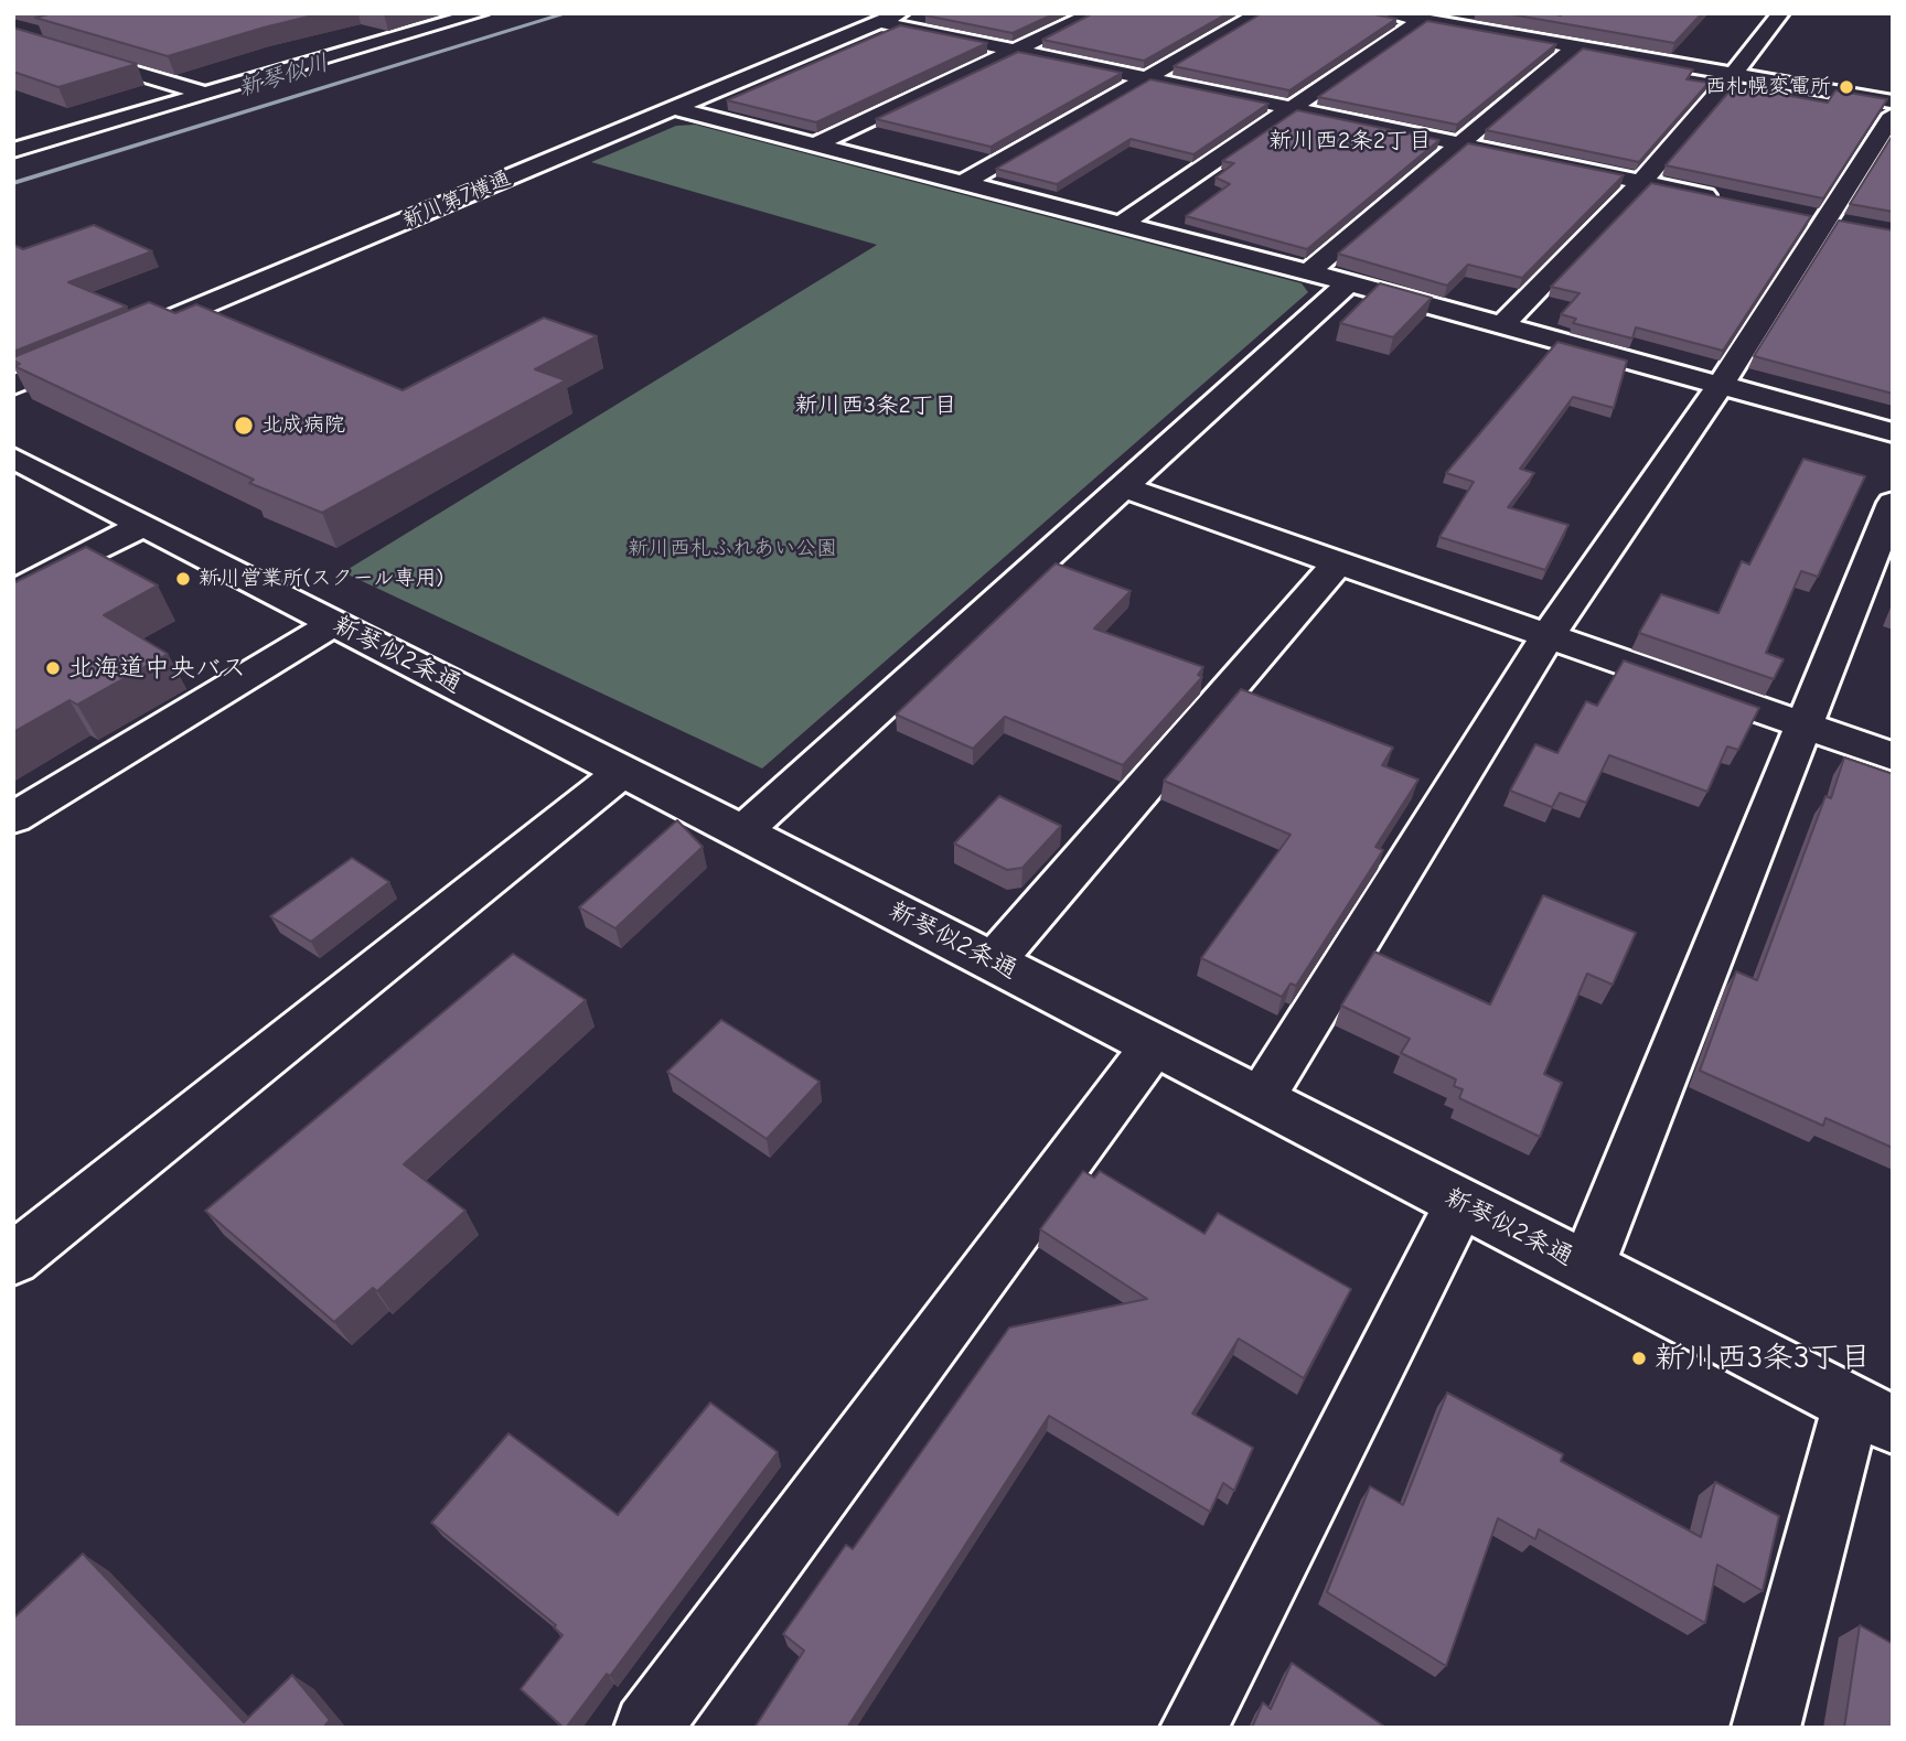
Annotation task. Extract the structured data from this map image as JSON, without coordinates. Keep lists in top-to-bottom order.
{
  "streets": {
    "street": ["新川第7横通", "新琴似2条通"]
  },
  "districts": ["新川西2条2丁目", "新川西3条2丁目"],
  "water": ["新琴似川"],
  "parks": ["新川西札ふれあい公園"],
  "places": [
    "西札幌変電所",
    "北成病院",
    "新川営業所(スクール専用)",
    "北海道中央バス",
    "新川西3条3丁目"
  ]
}
